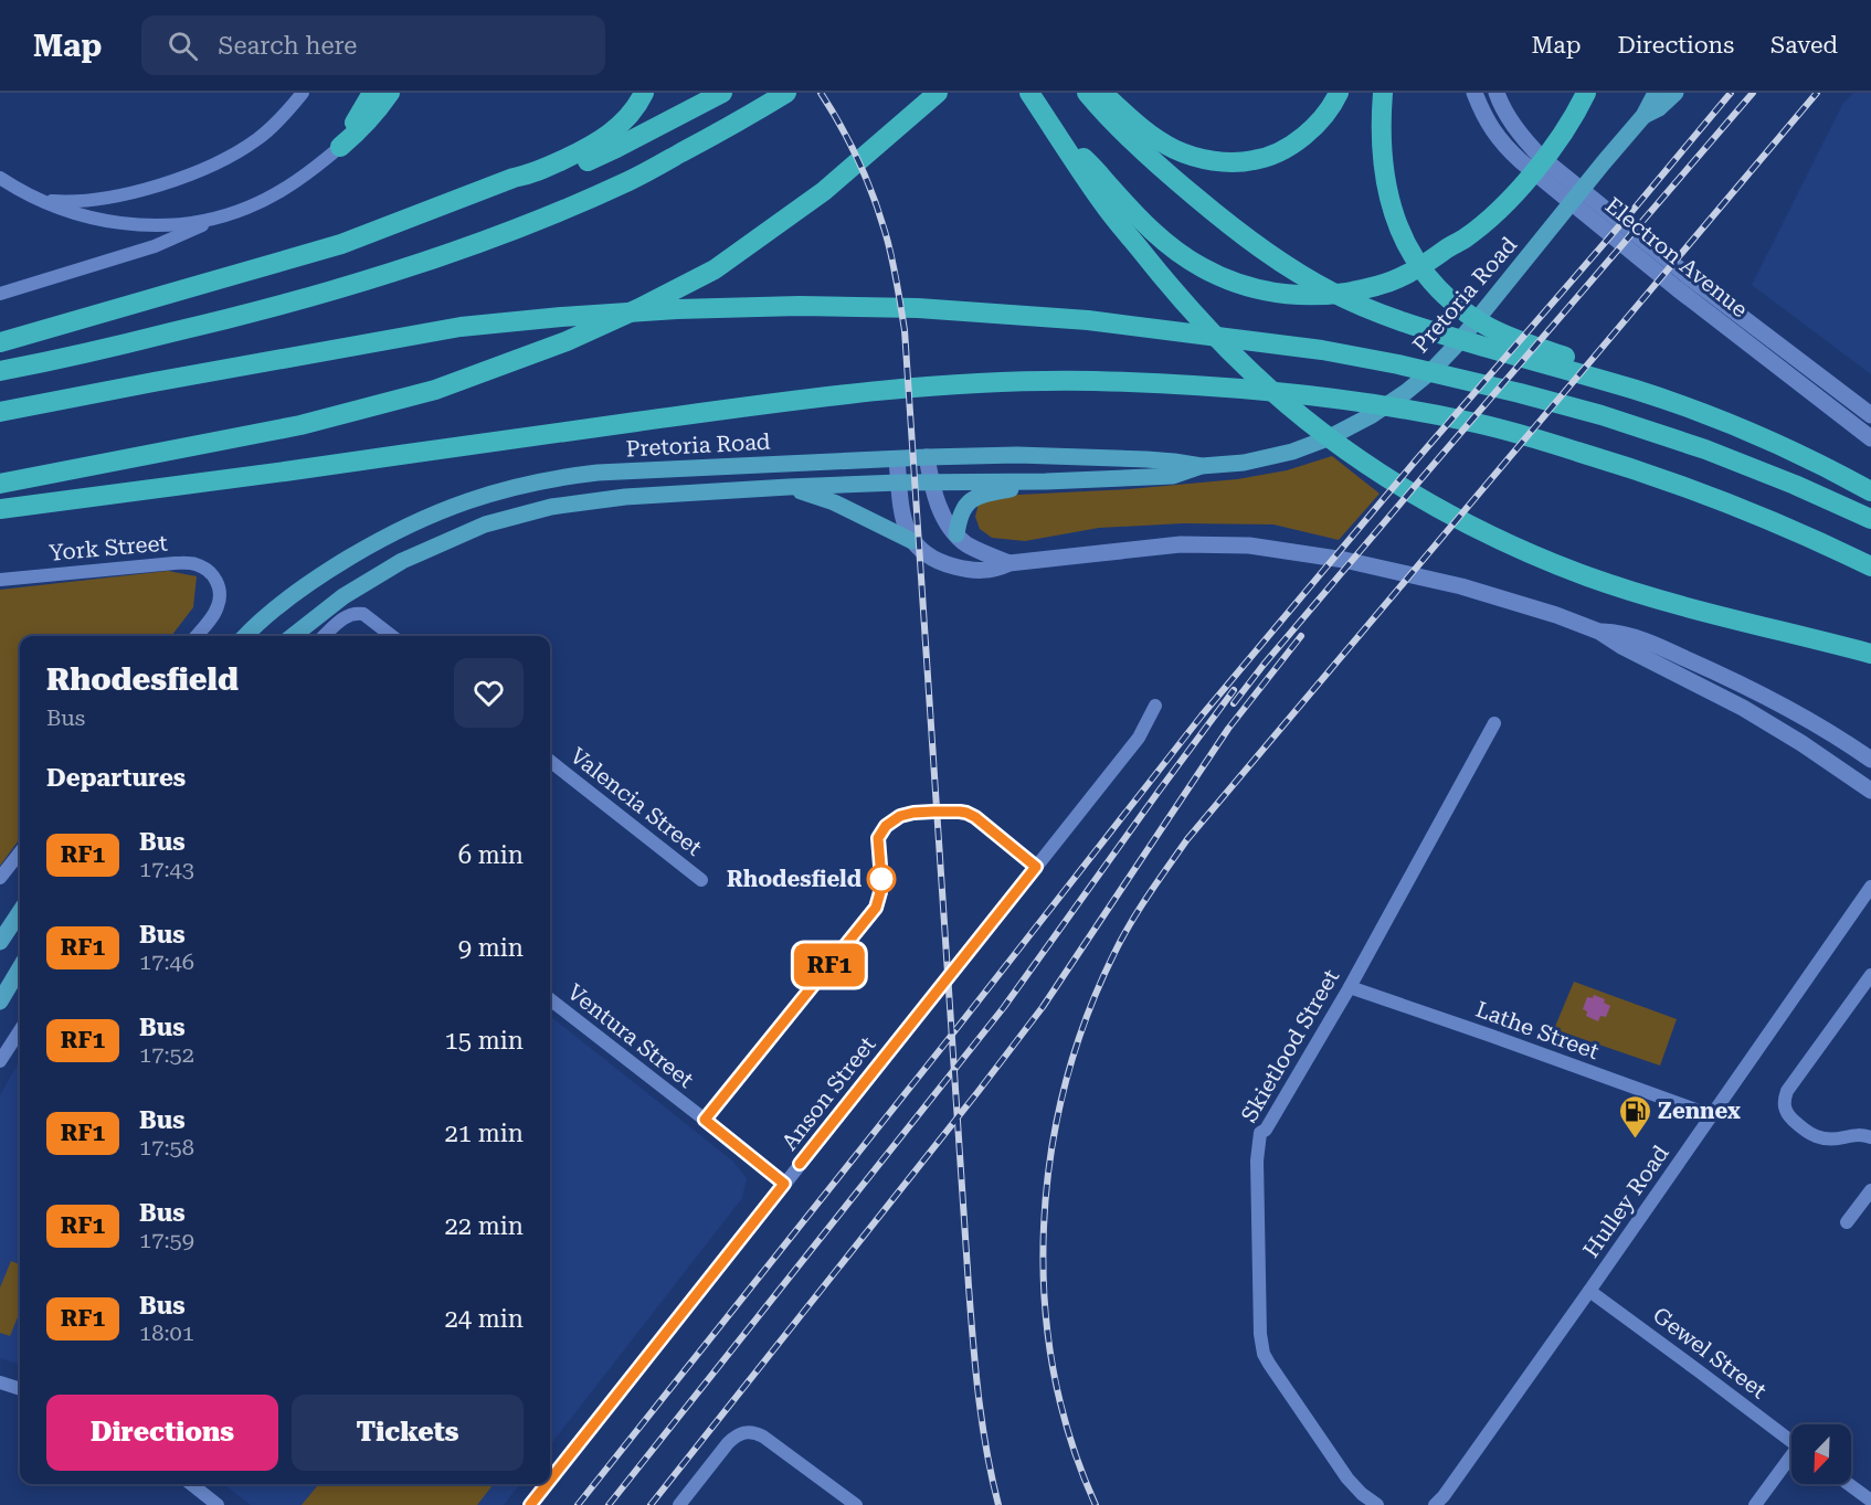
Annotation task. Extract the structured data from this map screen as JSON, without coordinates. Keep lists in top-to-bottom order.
{
  "streets": {
    "main road": ["Electron Avenue", "Pretoria Road"],
    "street": [
      "York Street",
      "Valencia Street",
      "Lathe Street",
      "Ventura Street",
      "Skietlood Street",
      "Anson Street",
      "Hulley Road",
      "Gewel Street"
    ]
  },
  "crossings": [
    ["Lathe Street", "Skietlood Street"],
    ["Lathe Street", "Hulley Road"],
    ["Ventura Street", "Anson Street"],
    ["Hulley Road", "Gewel Street"]
  ],
  "places": {
    "other": ["Rhodesfield"],
    "fuel station": ["Zennex"]
  },
  "lines": ["bus line RF1"],
  "north": "bottom left",
  "page": {
    "header": "Map",
    "search": "Search here",
    "nav": ["Map", "Directions", "Saved"],
    "on_map": "RF1",
    "heading": [
      ["Rhodesfield", "Bus"],
      "Departures"
    ],
    "list": [
      {
        "mark": "RF1",
        "name": "Bus",
        "note": "17:43",
        "value": "6 min"
      },
      {
        "mark": "RF1",
        "name": "Bus",
        "note": "17:46",
        "value": "9 min"
      },
      {
        "mark": "RF1",
        "name": "Bus",
        "note": "17:52",
        "value": "15 min"
      },
      {
        "mark": "RF1",
        "name": "Bus",
        "note": "17:58",
        "value": "21 min"
      },
      {
        "mark": "RF1",
        "name": "Bus",
        "note": "17:59",
        "value": "22 min"
      },
      {
        "mark": "RF1",
        "name": "Bus",
        "note": "18:01",
        "value": "24 min"
      }
    ],
    "buttons": ["Directions", "Tickets"]
  }
}
